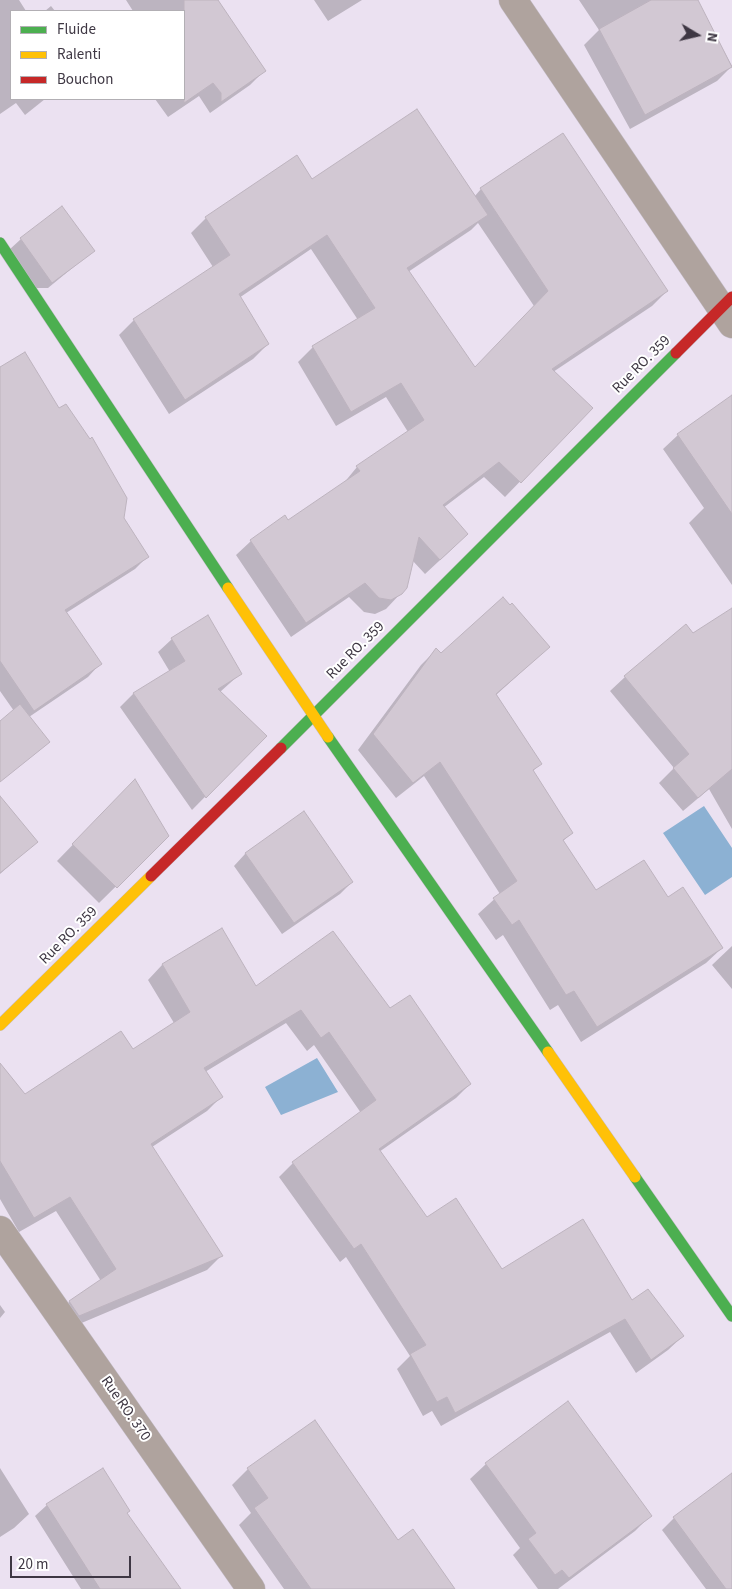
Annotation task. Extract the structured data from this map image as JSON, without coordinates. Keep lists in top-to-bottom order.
{
  "streets": {
    "street": ["Rue RO. 359", "Rue RO. 370"]
  },
  "legend": ["Fluide", "Ralenti", "Bouchon"],
  "scale_bar": "20 m",
  "north": "right"
}
